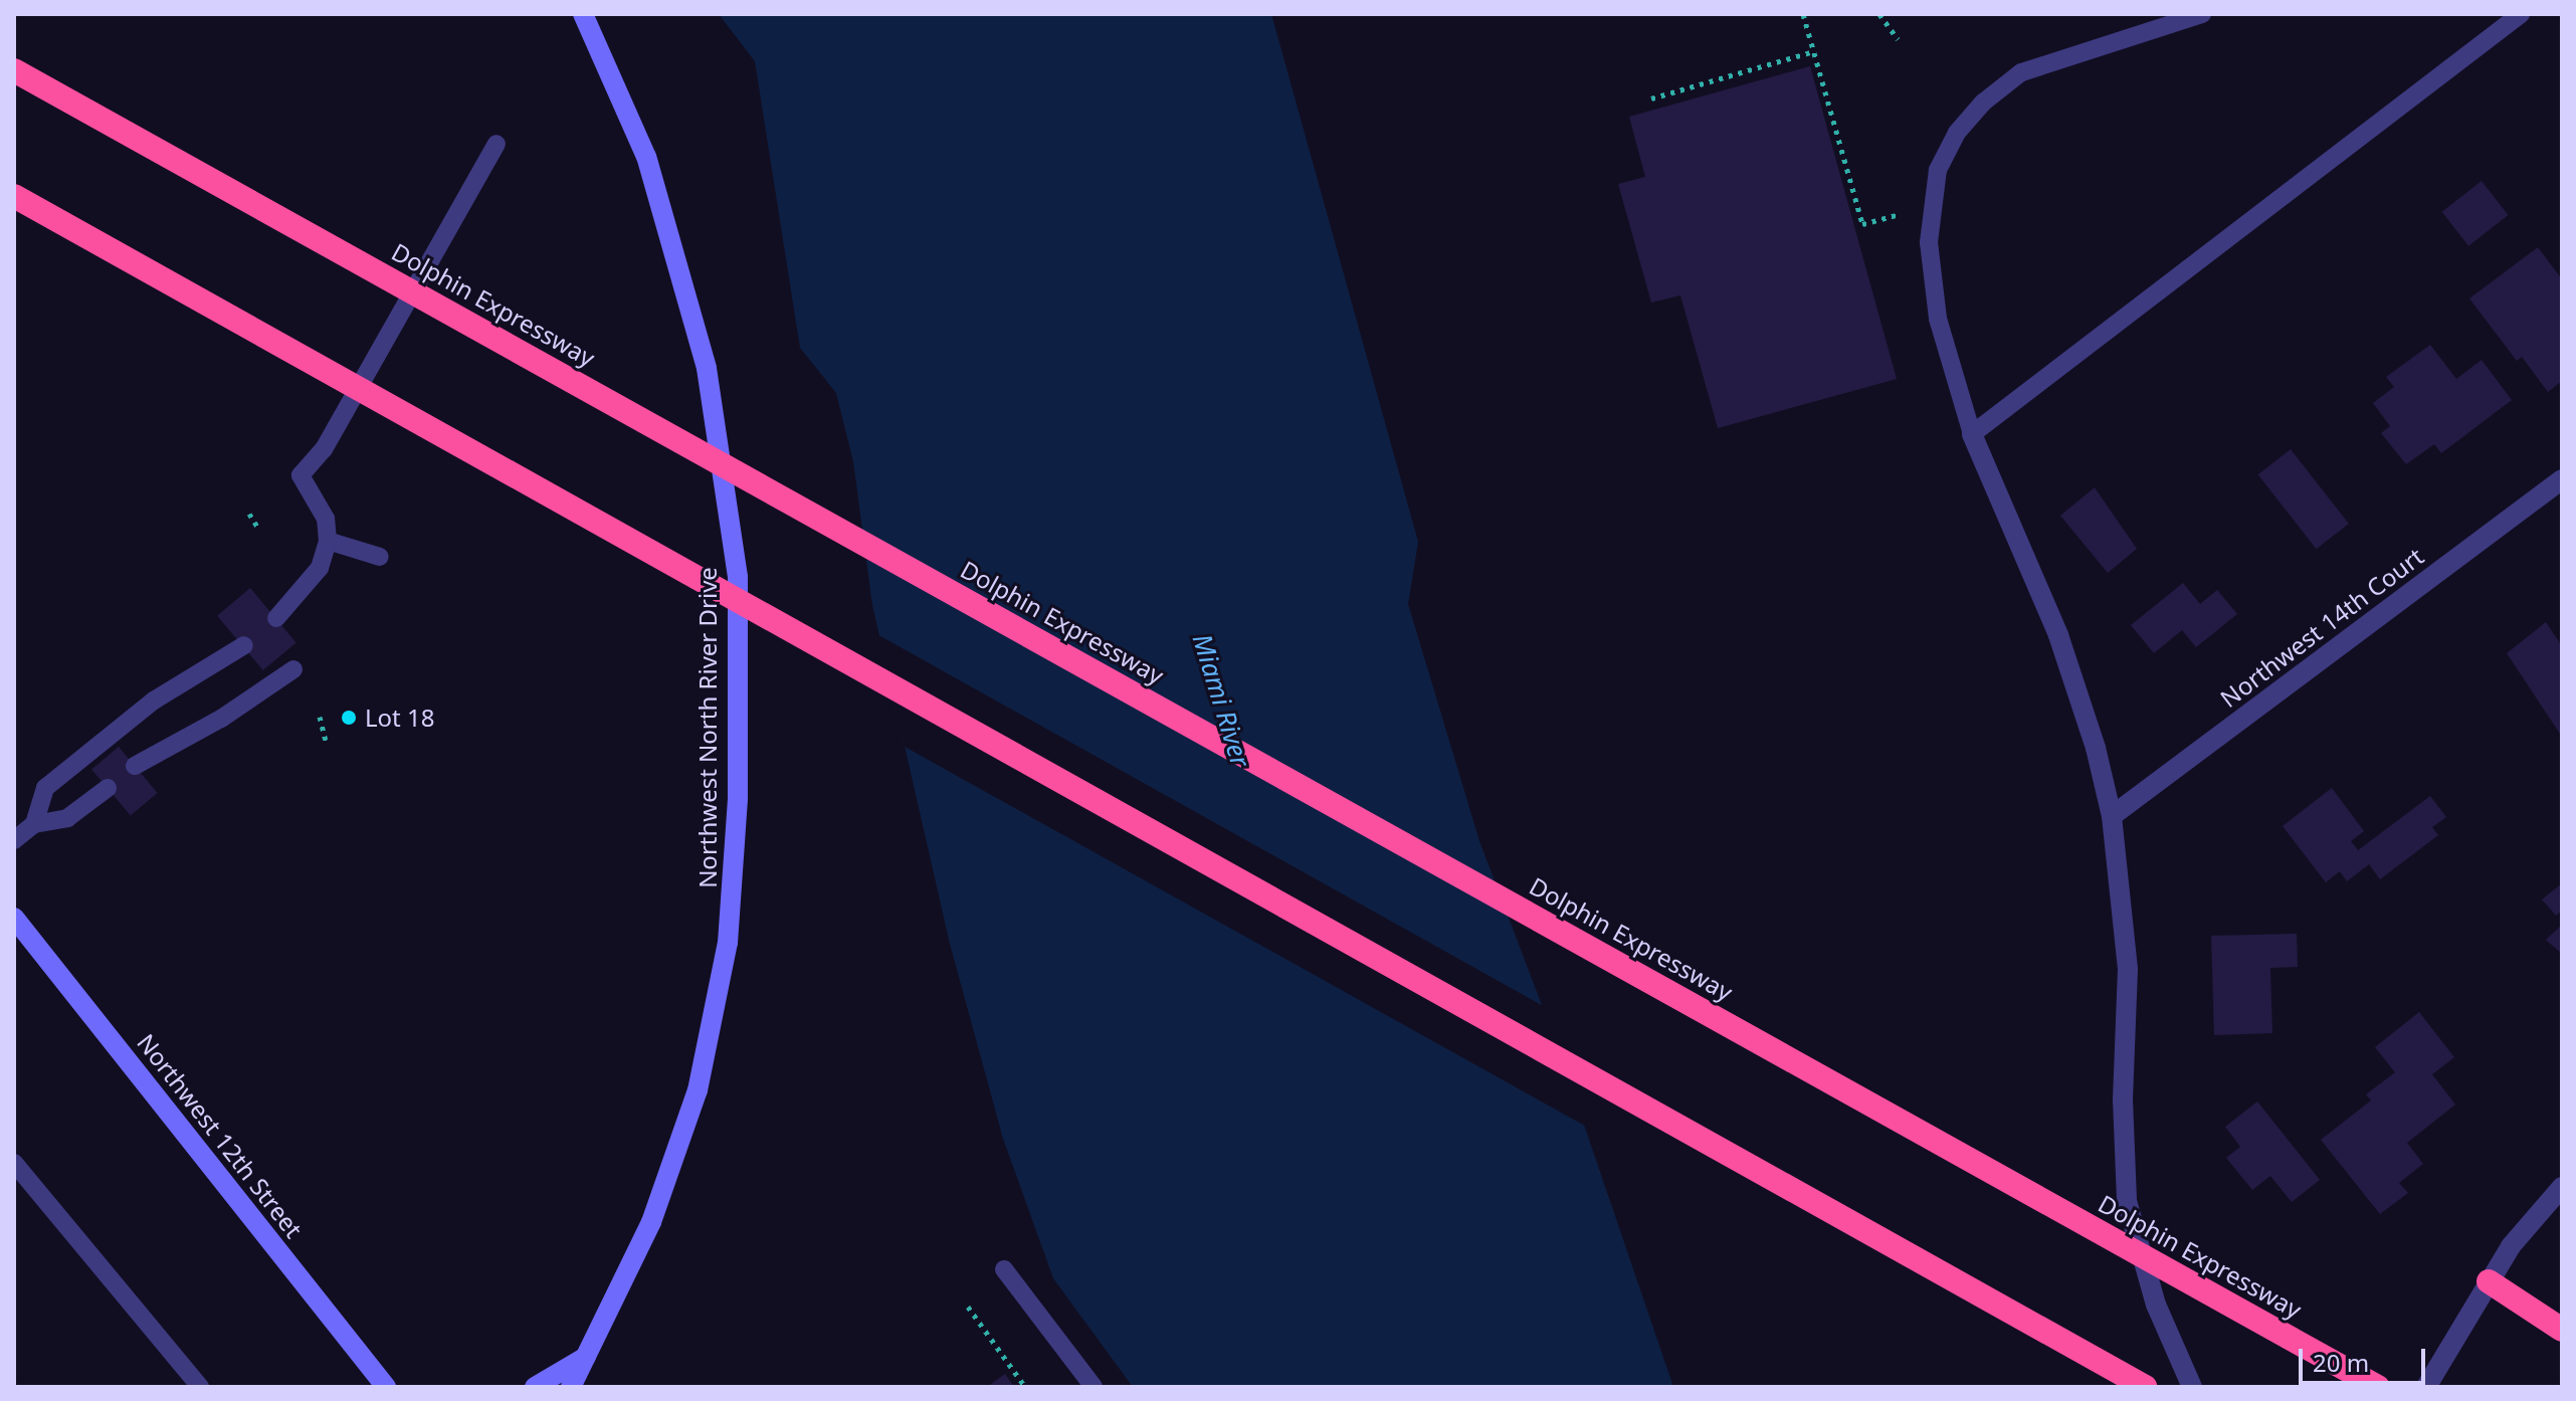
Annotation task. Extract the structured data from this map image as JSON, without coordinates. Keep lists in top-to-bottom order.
{
  "streets": {
    "highway": ["Dolphin Expressway"],
    "main road": ["Northwest North River Drive", "Northwest 12th Street"],
    "street": ["Northwest 14th Court"]
  },
  "water": ["Miami River"],
  "places": ["Lot 18"],
  "scale_bar": "20 m"
}
